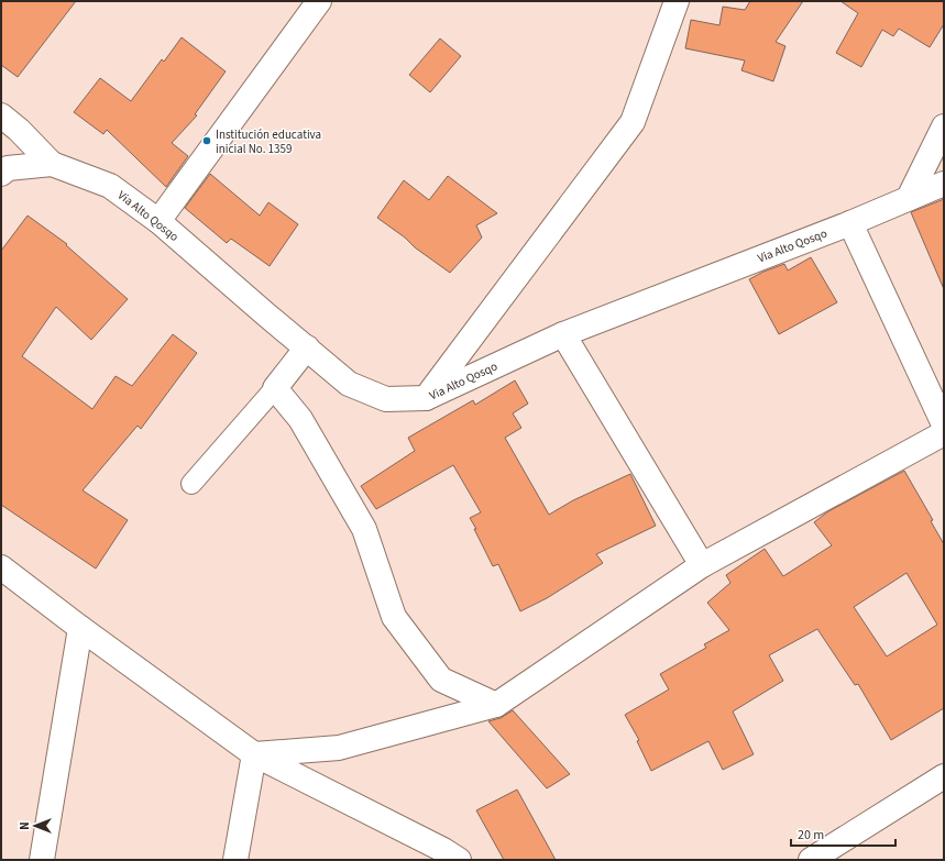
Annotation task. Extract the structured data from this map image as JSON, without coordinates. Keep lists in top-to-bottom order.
{
  "streets": {
    "street": ["Via Alto Qosqo"]
  },
  "places": ["Institución educativa inicial No. 1359"],
  "scale_bar": "20 m",
  "north": "left"
}
